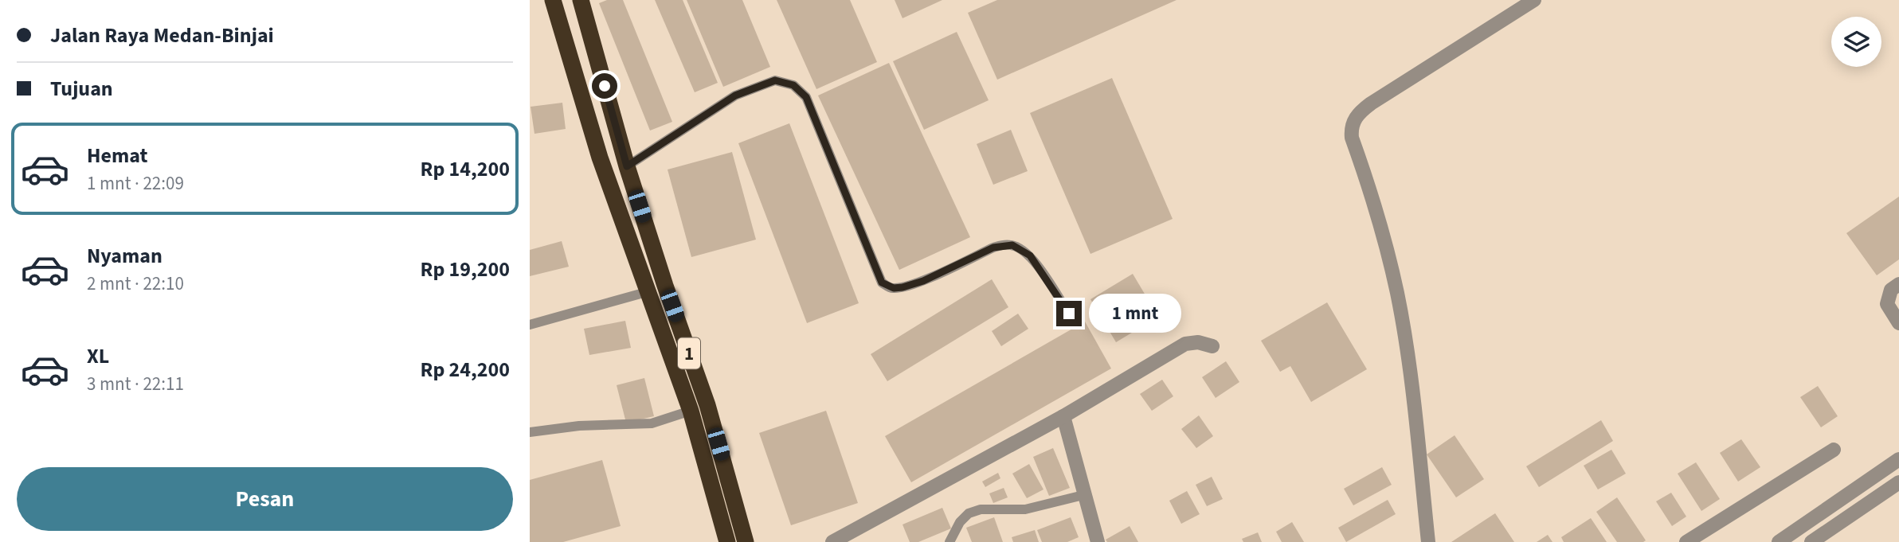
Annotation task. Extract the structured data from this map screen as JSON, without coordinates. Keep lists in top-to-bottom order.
{
  "streets": {
    "highway": ["1"]
  },
  "page": {
    "banner": ["Jalan Raya Medan-Binjai", "Tujuan"],
    "list": [
      {
        "name": "Hemat",
        "note": "1 mnt · 22:09",
        "value": "Rp 14,200"
      },
      {
        "name": "Nyaman",
        "note": "2 mnt · 22:10",
        "value": "Rp 19,200"
      },
      {
        "name": "XL",
        "note": "3 mnt · 22:11",
        "value": "Rp 24,200"
      }
    ],
    "bubble": "1 mnt",
    "buttons": "Pesan"
  }
}
